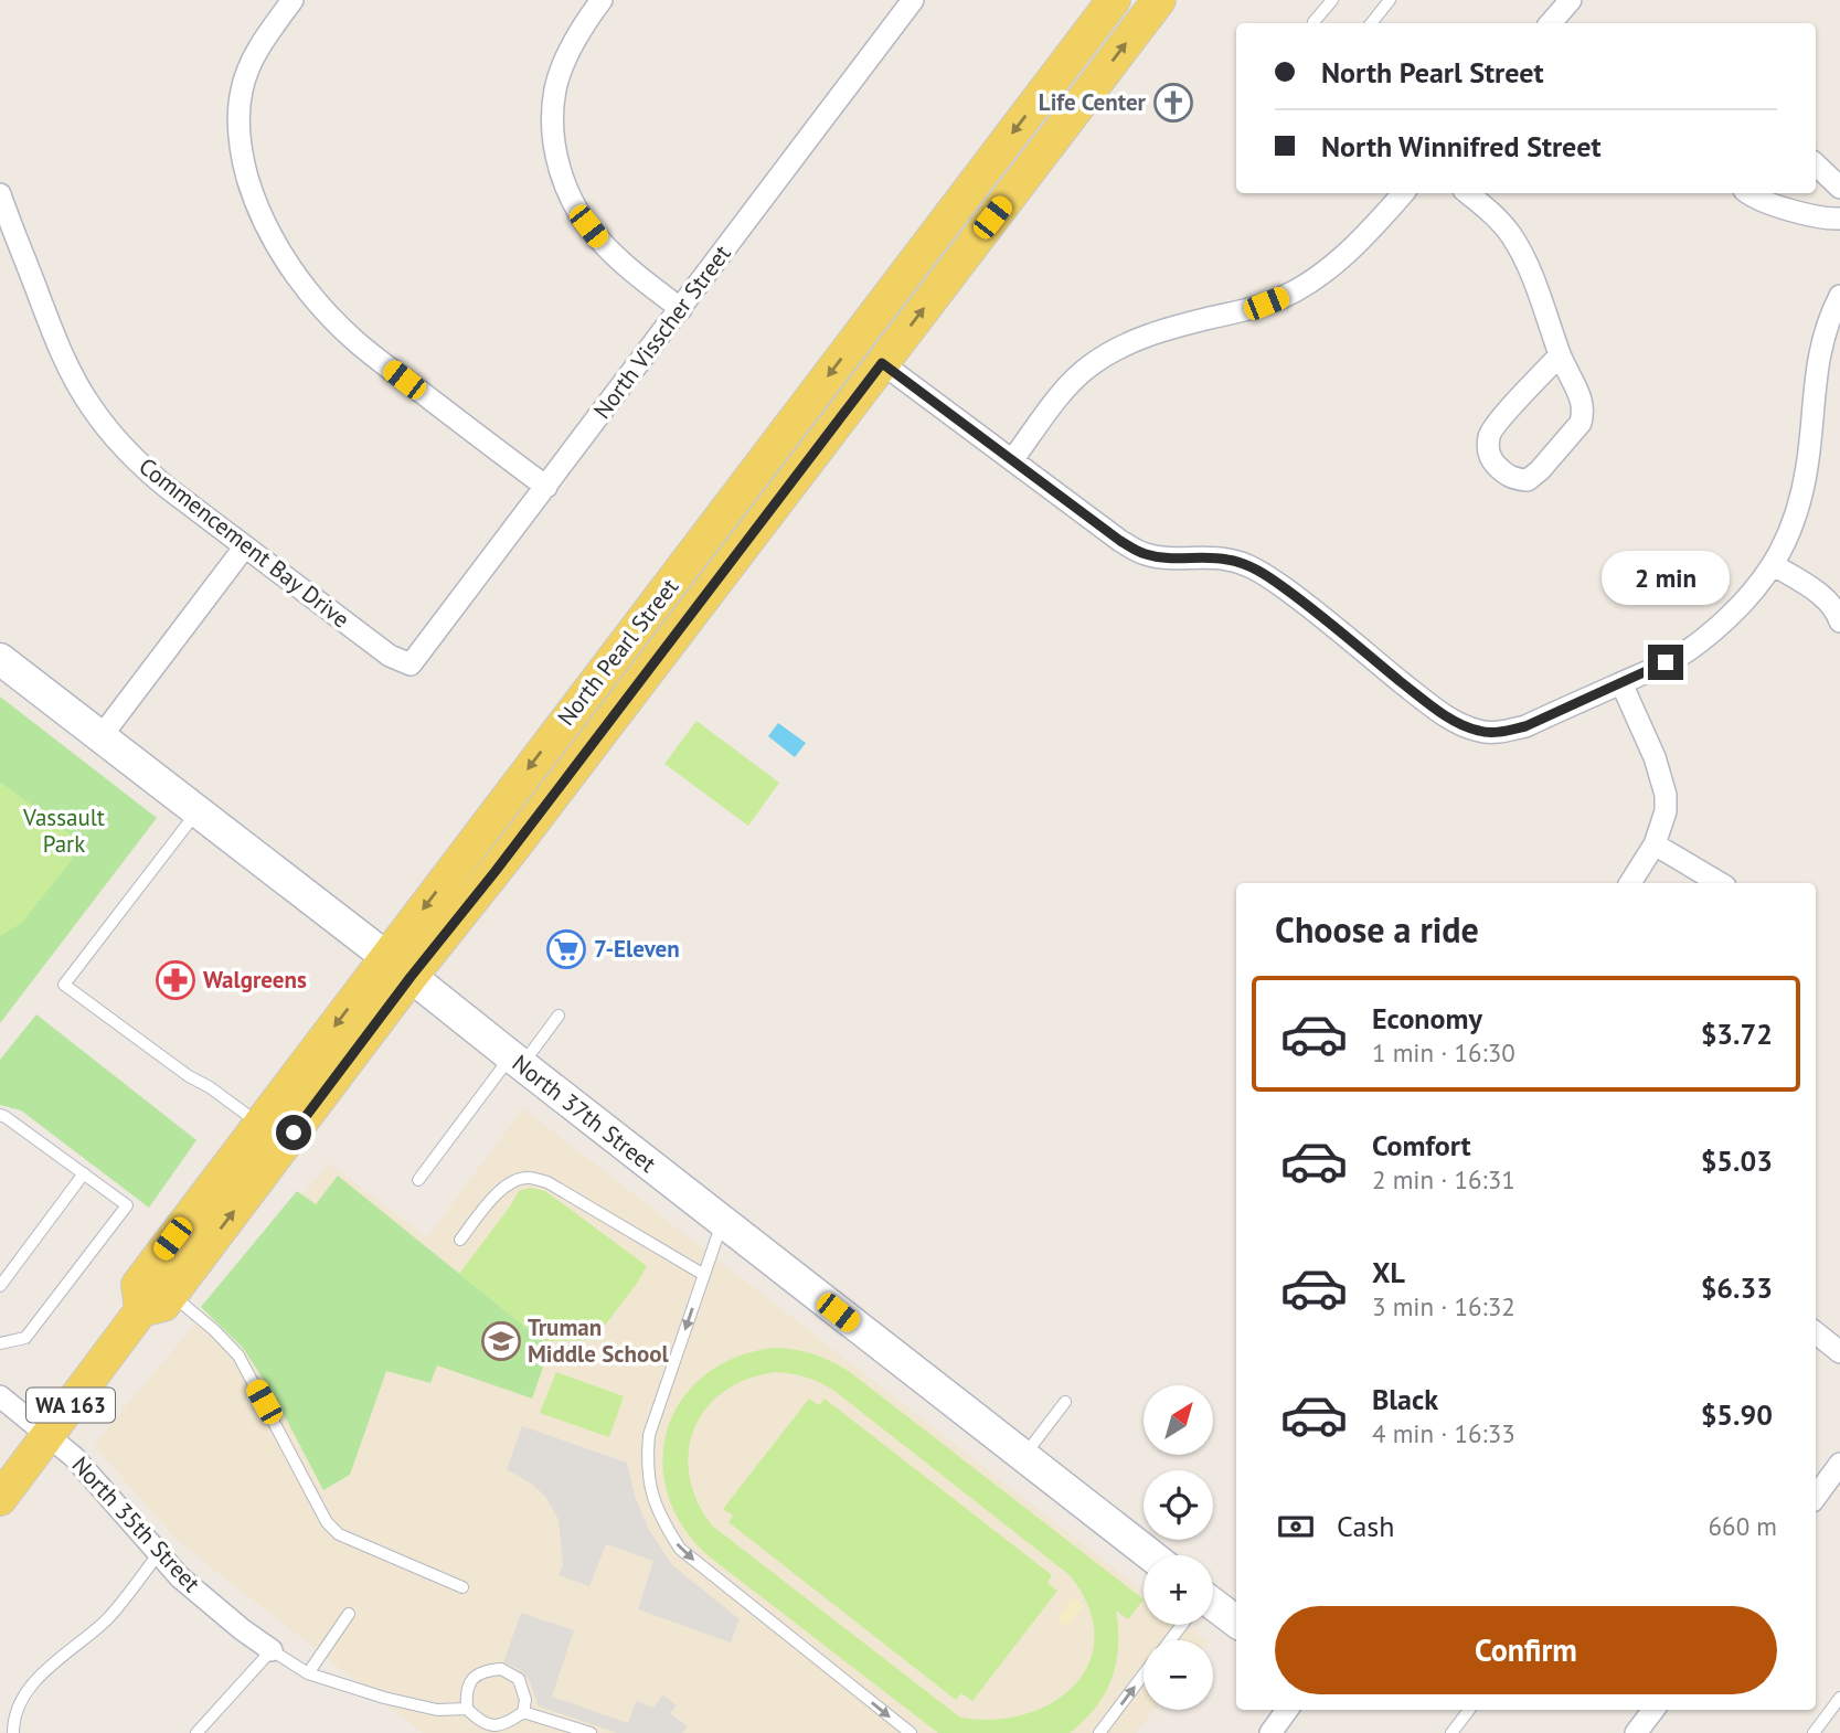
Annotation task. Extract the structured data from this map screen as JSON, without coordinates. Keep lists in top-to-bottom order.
{
  "streets": {
    "main road": ["North Pearl Street", "WA 163"],
    "street": [
      "North Visscher Street",
      "Commencement Bay Drive",
      "North 37th Street",
      "North 35th Street"
    ]
  },
  "crossings": [
    ["North Visscher Street", "Commencement Bay Drive"],
    ["North Pearl Street", "North 37th Street"],
    ["North Pearl Street", "North 35th Street"]
  ],
  "parks": ["Vassault Park"],
  "places": {
    "church": ["Life Center"],
    "supermarket": ["7-Eleven"],
    "pharmacy": ["Walgreens"],
    "school or university": ["Truman Middle School"]
  },
  "north": "top right",
  "page": {
    "banner": ["North Pearl Street", "North Winnifred Street"],
    "bubble": "2 min",
    "heading": "Choose a ride",
    "list": [
      {
        "name": "Economy",
        "note": "1 min · 16:30",
        "value": "$3.72"
      },
      {
        "name": "Comfort",
        "note": "2 min · 16:31",
        "value": "$5.03"
      },
      {
        "name": "XL",
        "note": "3 min · 16:32",
        "value": "$6.33"
      },
      {
        "name": "Black",
        "note": "4 min · 16:33",
        "value": "$5.90"
      }
    ],
    "map_buttons": ["+", "−"],
    "pay": ["Cash", "660 m"],
    "buttons": "Confirm"
  }
}
